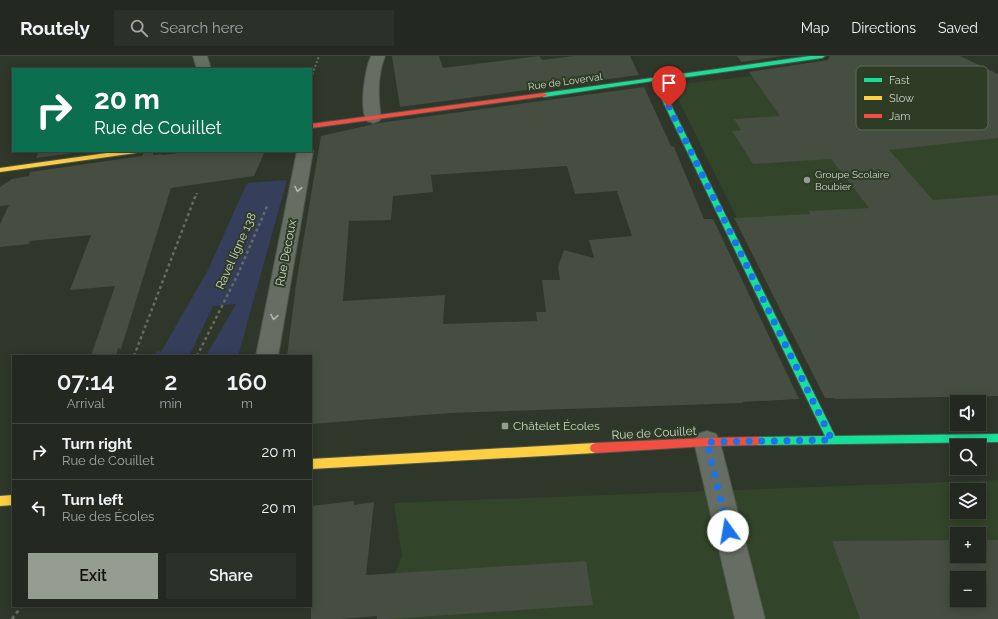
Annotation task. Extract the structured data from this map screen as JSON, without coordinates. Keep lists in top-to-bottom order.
{
  "streets": {
    "street": ["Rue de Loverval", "Rue Decoux", "Rue de Couillet"],
    "path": ["Ravel ligne 138"]
  },
  "one_way": ["Rue Decoux"],
  "places": {
    "other": ["Groupe Scolaire Boubier"],
    "transit": ["Châtelet Écoles"]
  },
  "legend": ["Fast", "Slow", "Jam"],
  "page": {
    "header": "Routely",
    "search": "Search here",
    "nav": ["Map", "Directions", "Saved"],
    "turn": ["20 m", "Rue de Couillet"],
    "eta": [
      "07:14",
      "Arrival",
      "2",
      "min",
      "160",
      "m"
    ],
    "map_buttons": ["+", "−"],
    "list": [
      {
        "name": "Turn right",
        "note": "Rue de Couillet",
        "value": "20 m"
      },
      {
        "name": "Turn left",
        "note": "Rue des Écoles",
        "value": "20 m"
      }
    ],
    "buttons": ["Exit", "Share"]
  }
}
